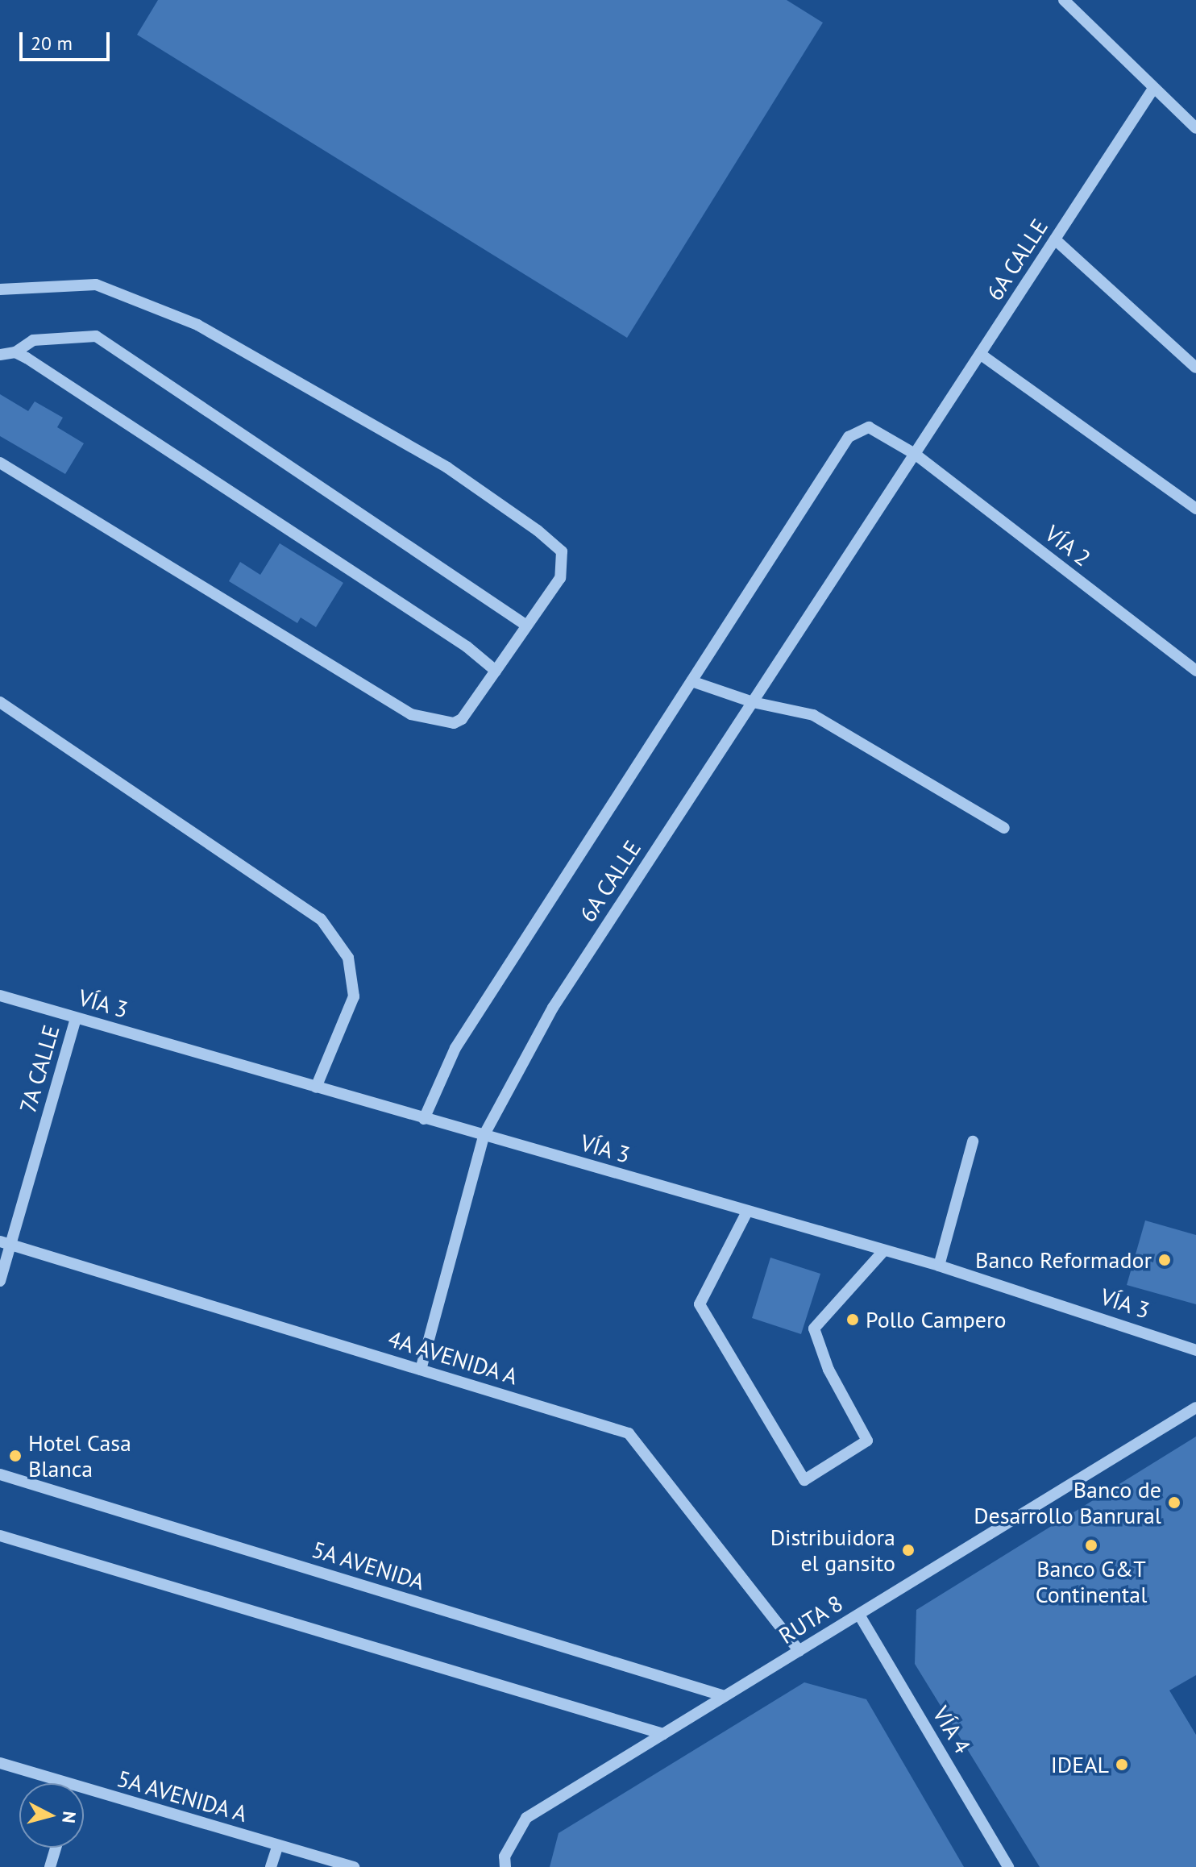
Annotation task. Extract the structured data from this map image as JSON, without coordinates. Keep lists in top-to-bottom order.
{
  "streets": {
    "street": [
      "6A CALLE",
      "VÍA 2",
      "VÍA 3",
      "7A CALLE",
      "4A AVENIDA A",
      "5A AVENIDA",
      "RUTA 8",
      "VÍA 4",
      "5A AVENIDA A"
    ]
  },
  "crossings": [
    ["6A CALLE", "VÍA 2"],
    ["6A CALLE", "VÍA 3"],
    ["6A CALLE", "4A AVENIDA A"],
    ["VÍA 3", "7A CALLE"],
    ["7A CALLE", "4A AVENIDA A"],
    ["4A AVENIDA A", "RUTA 8"],
    ["5A AVENIDA", "RUTA 8"],
    ["RUTA 8", "VÍA 4"]
  ],
  "places": [
    "Banco Reformador",
    "Pollo Campero",
    "Hotel Casa Blanca",
    "Banco de Desarrollo Banrural",
    "Banco G&T Continental",
    "Distribuidora el gansito",
    "IDEAL"
  ],
  "scale_bar": "20 m",
  "north": "right"
}
